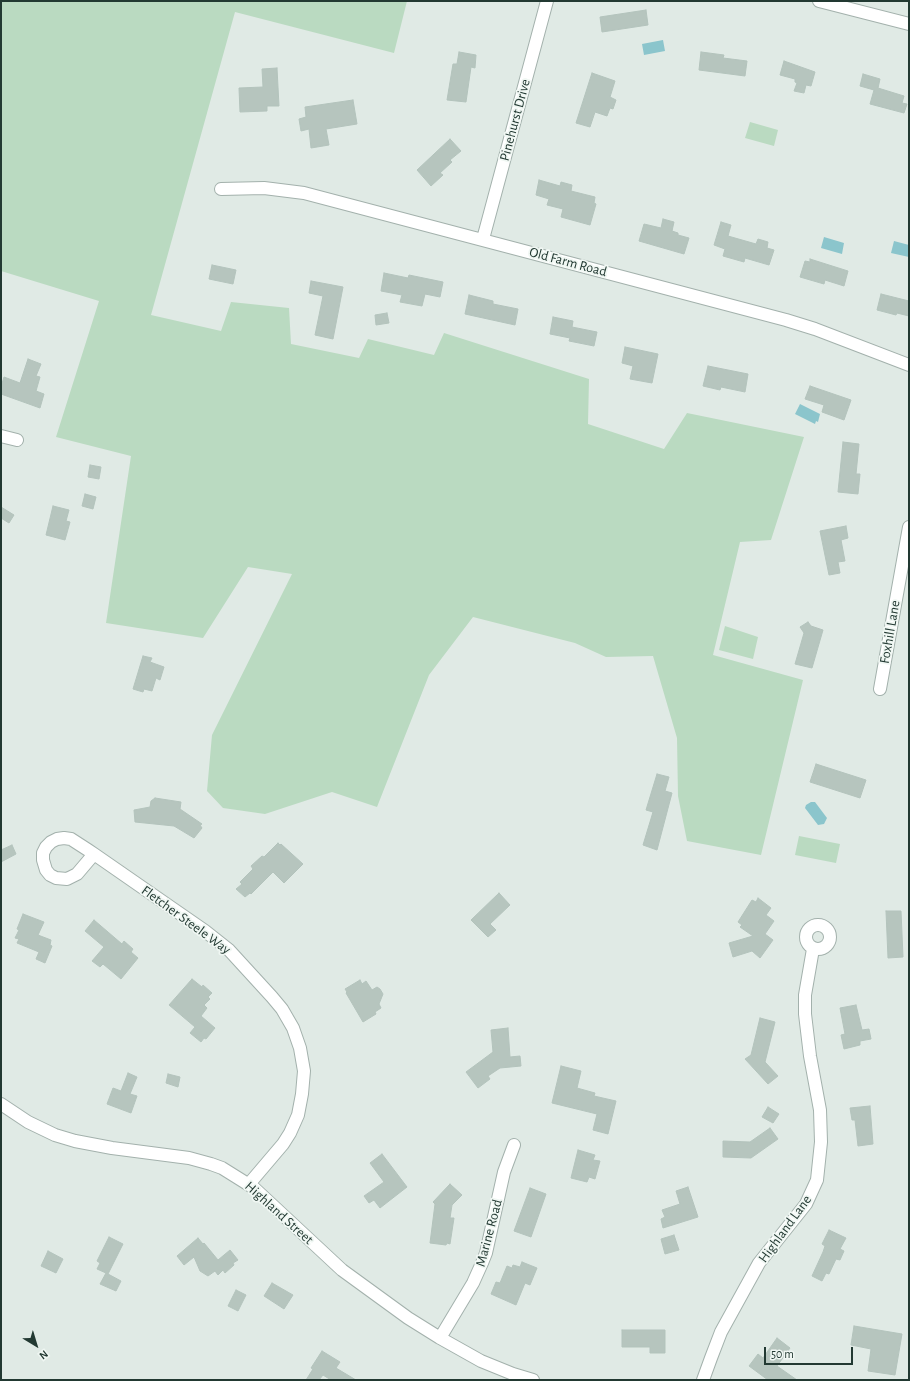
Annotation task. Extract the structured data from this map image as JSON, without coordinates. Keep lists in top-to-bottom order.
{
  "streets": {
    "street": [
      "Pinehurst Drive",
      "Old Farm Road",
      "Foxhill Lane",
      "Fletcher Steele Way",
      "Highland Street",
      "Highland Lane",
      "Marine Road"
    ]
  },
  "crossings": [
    ["Pinehurst Drive", "Old Farm Road"],
    ["Fletcher Steele Way", "Highland Street"],
    ["Highland Street", "Marine Road"]
  ],
  "scale_bar": "50 m",
  "north": "bottom right"
}
